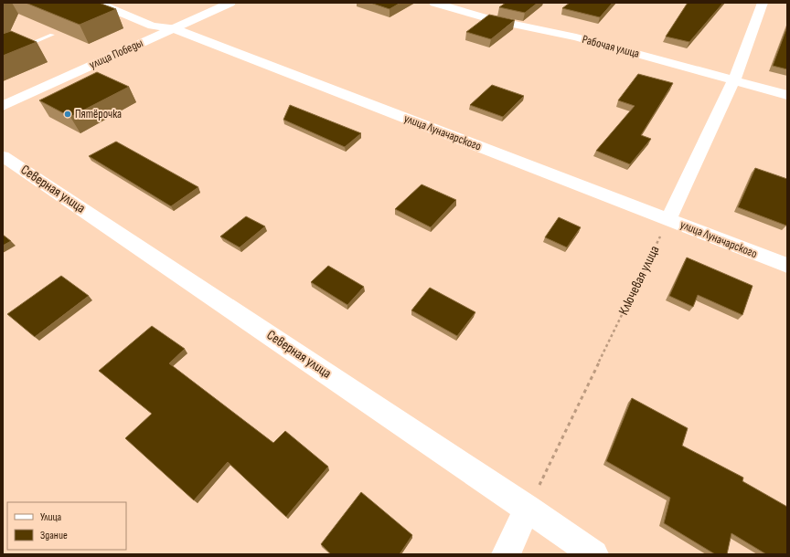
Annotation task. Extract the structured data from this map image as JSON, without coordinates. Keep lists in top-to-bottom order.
{
  "streets": {
    "street": [
      "Рабочая улица",
      "улица Победы",
      "улица Луначарского",
      "Северная улица"
    ],
    "path": ["Ключевая улица"]
  },
  "crossings": [
    ["улица Победы", "улица Луначарского"],
    ["улица Луначарского", "Ключевая улица"],
    ["Северная улица", "Ключевая улица"]
  ],
  "places": ["Пятёрочка"],
  "legend": ["Улица", "Здание"]
}
